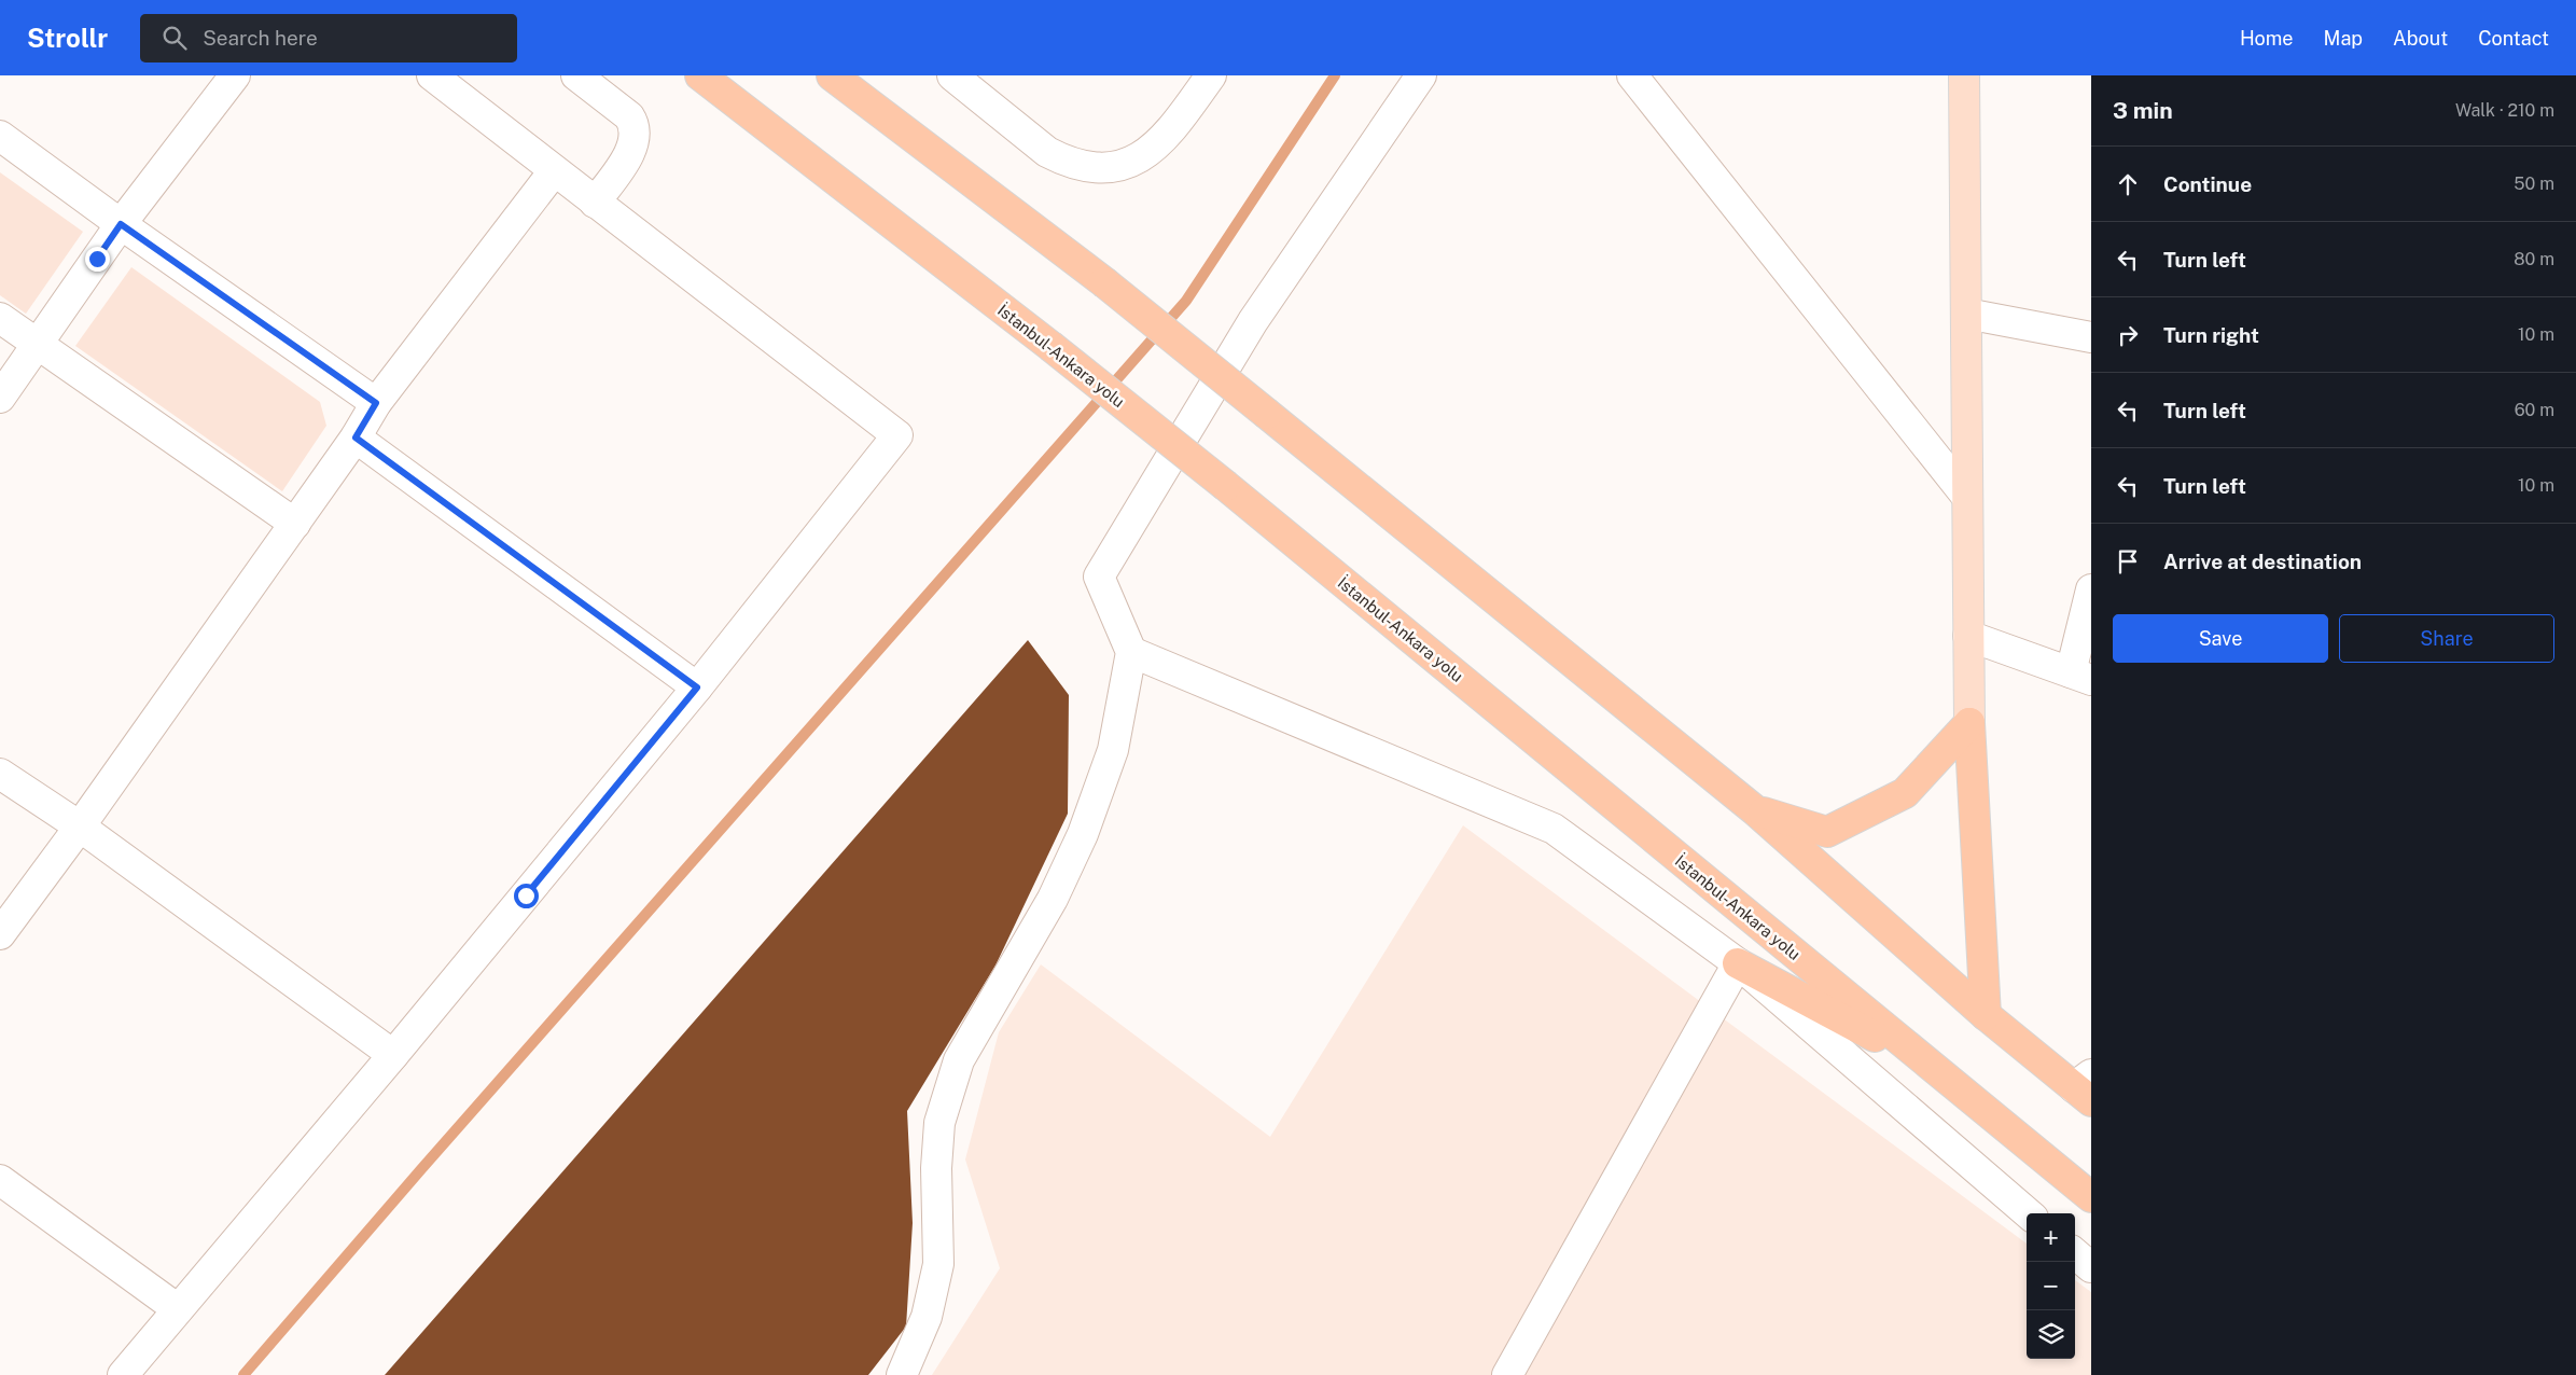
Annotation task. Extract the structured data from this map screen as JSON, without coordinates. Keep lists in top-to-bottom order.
{
  "streets": {
    "highway": ["İstanbul-Ankara yolu"]
  },
  "page": {
    "header": "Strollr",
    "search": "Search here",
    "nav": [
      "Home",
      "Map",
      "About",
      "Contact"
    ],
    "heading": ["3 min", "Walk · 210 m"],
    "list": [
      ["Continue", "50 m"],
      ["Turn left", "80 m"],
      ["Turn right", "10 m"],
      ["Turn left", "60 m"],
      ["Turn left", "10 m"],
      "Arrive at destination"
    ],
    "buttons": ["Save", "Share"],
    "map_buttons": ["+", "−"]
  }
}
